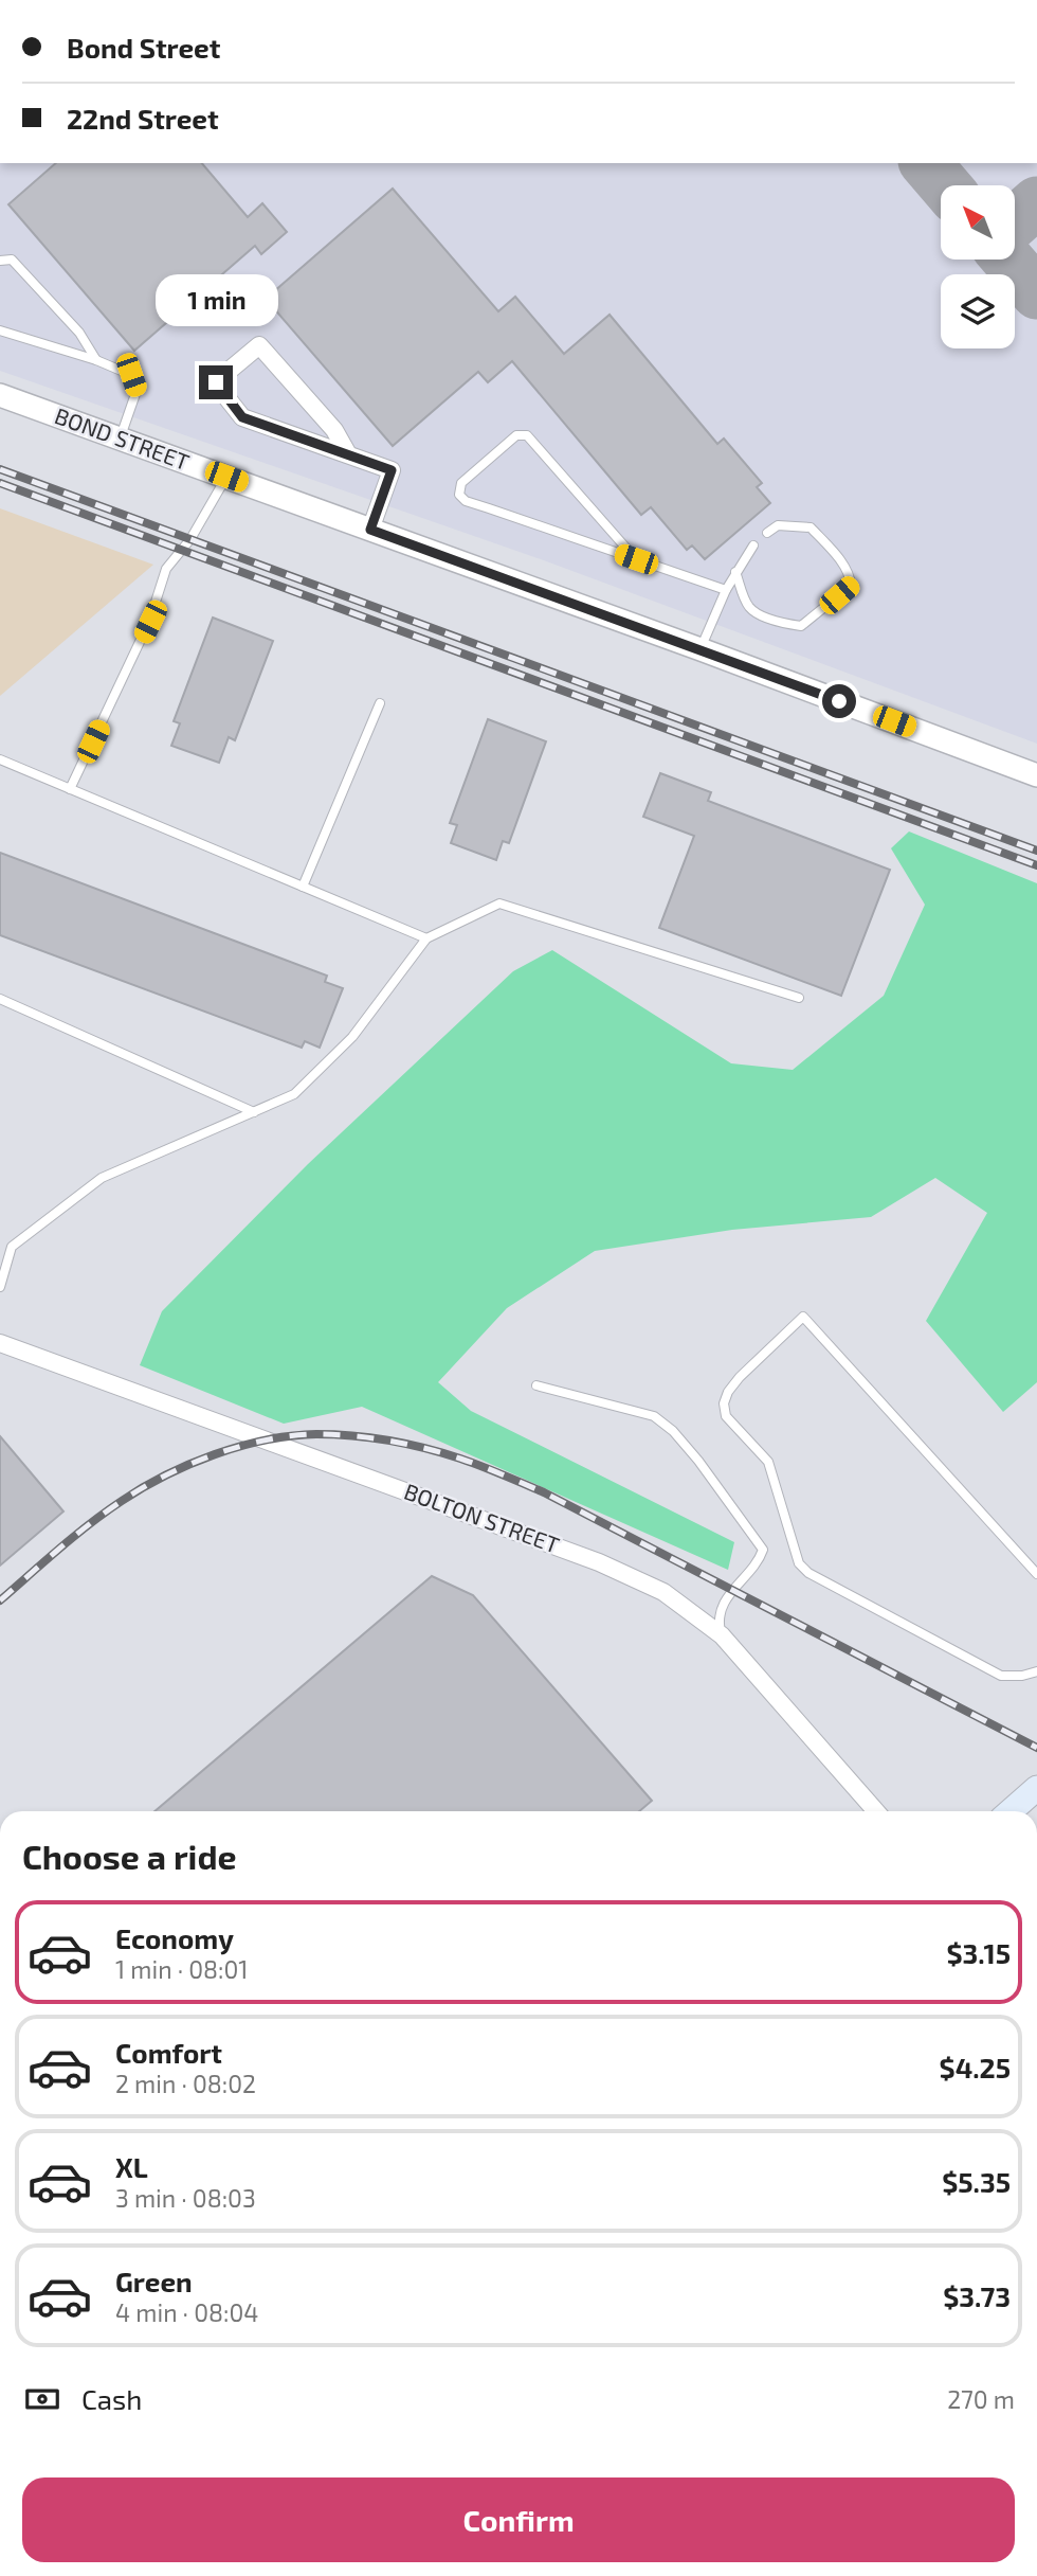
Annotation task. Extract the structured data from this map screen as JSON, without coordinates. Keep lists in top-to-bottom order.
{
  "streets": {
    "street": ["BOND STREET", "BOLTON STREET"]
  },
  "north": "top left",
  "page": {
    "banner": ["Bond Street", "22nd Street"],
    "bubble": "1 min",
    "heading": "Choose a ride",
    "list": [
      {
        "name": "Economy",
        "note": "1 min · 08:01",
        "value": "$3.15"
      },
      {
        "name": "Comfort",
        "note": "2 min · 08:02",
        "value": "$4.25"
      },
      {
        "name": "XL",
        "note": "3 min · 08:03",
        "value": "$5.35"
      },
      {
        "name": "Green",
        "note": "4 min · 08:04",
        "value": "$3.73"
      }
    ],
    "pay": ["Cash", "270 m"],
    "buttons": "Confirm"
  }
}
